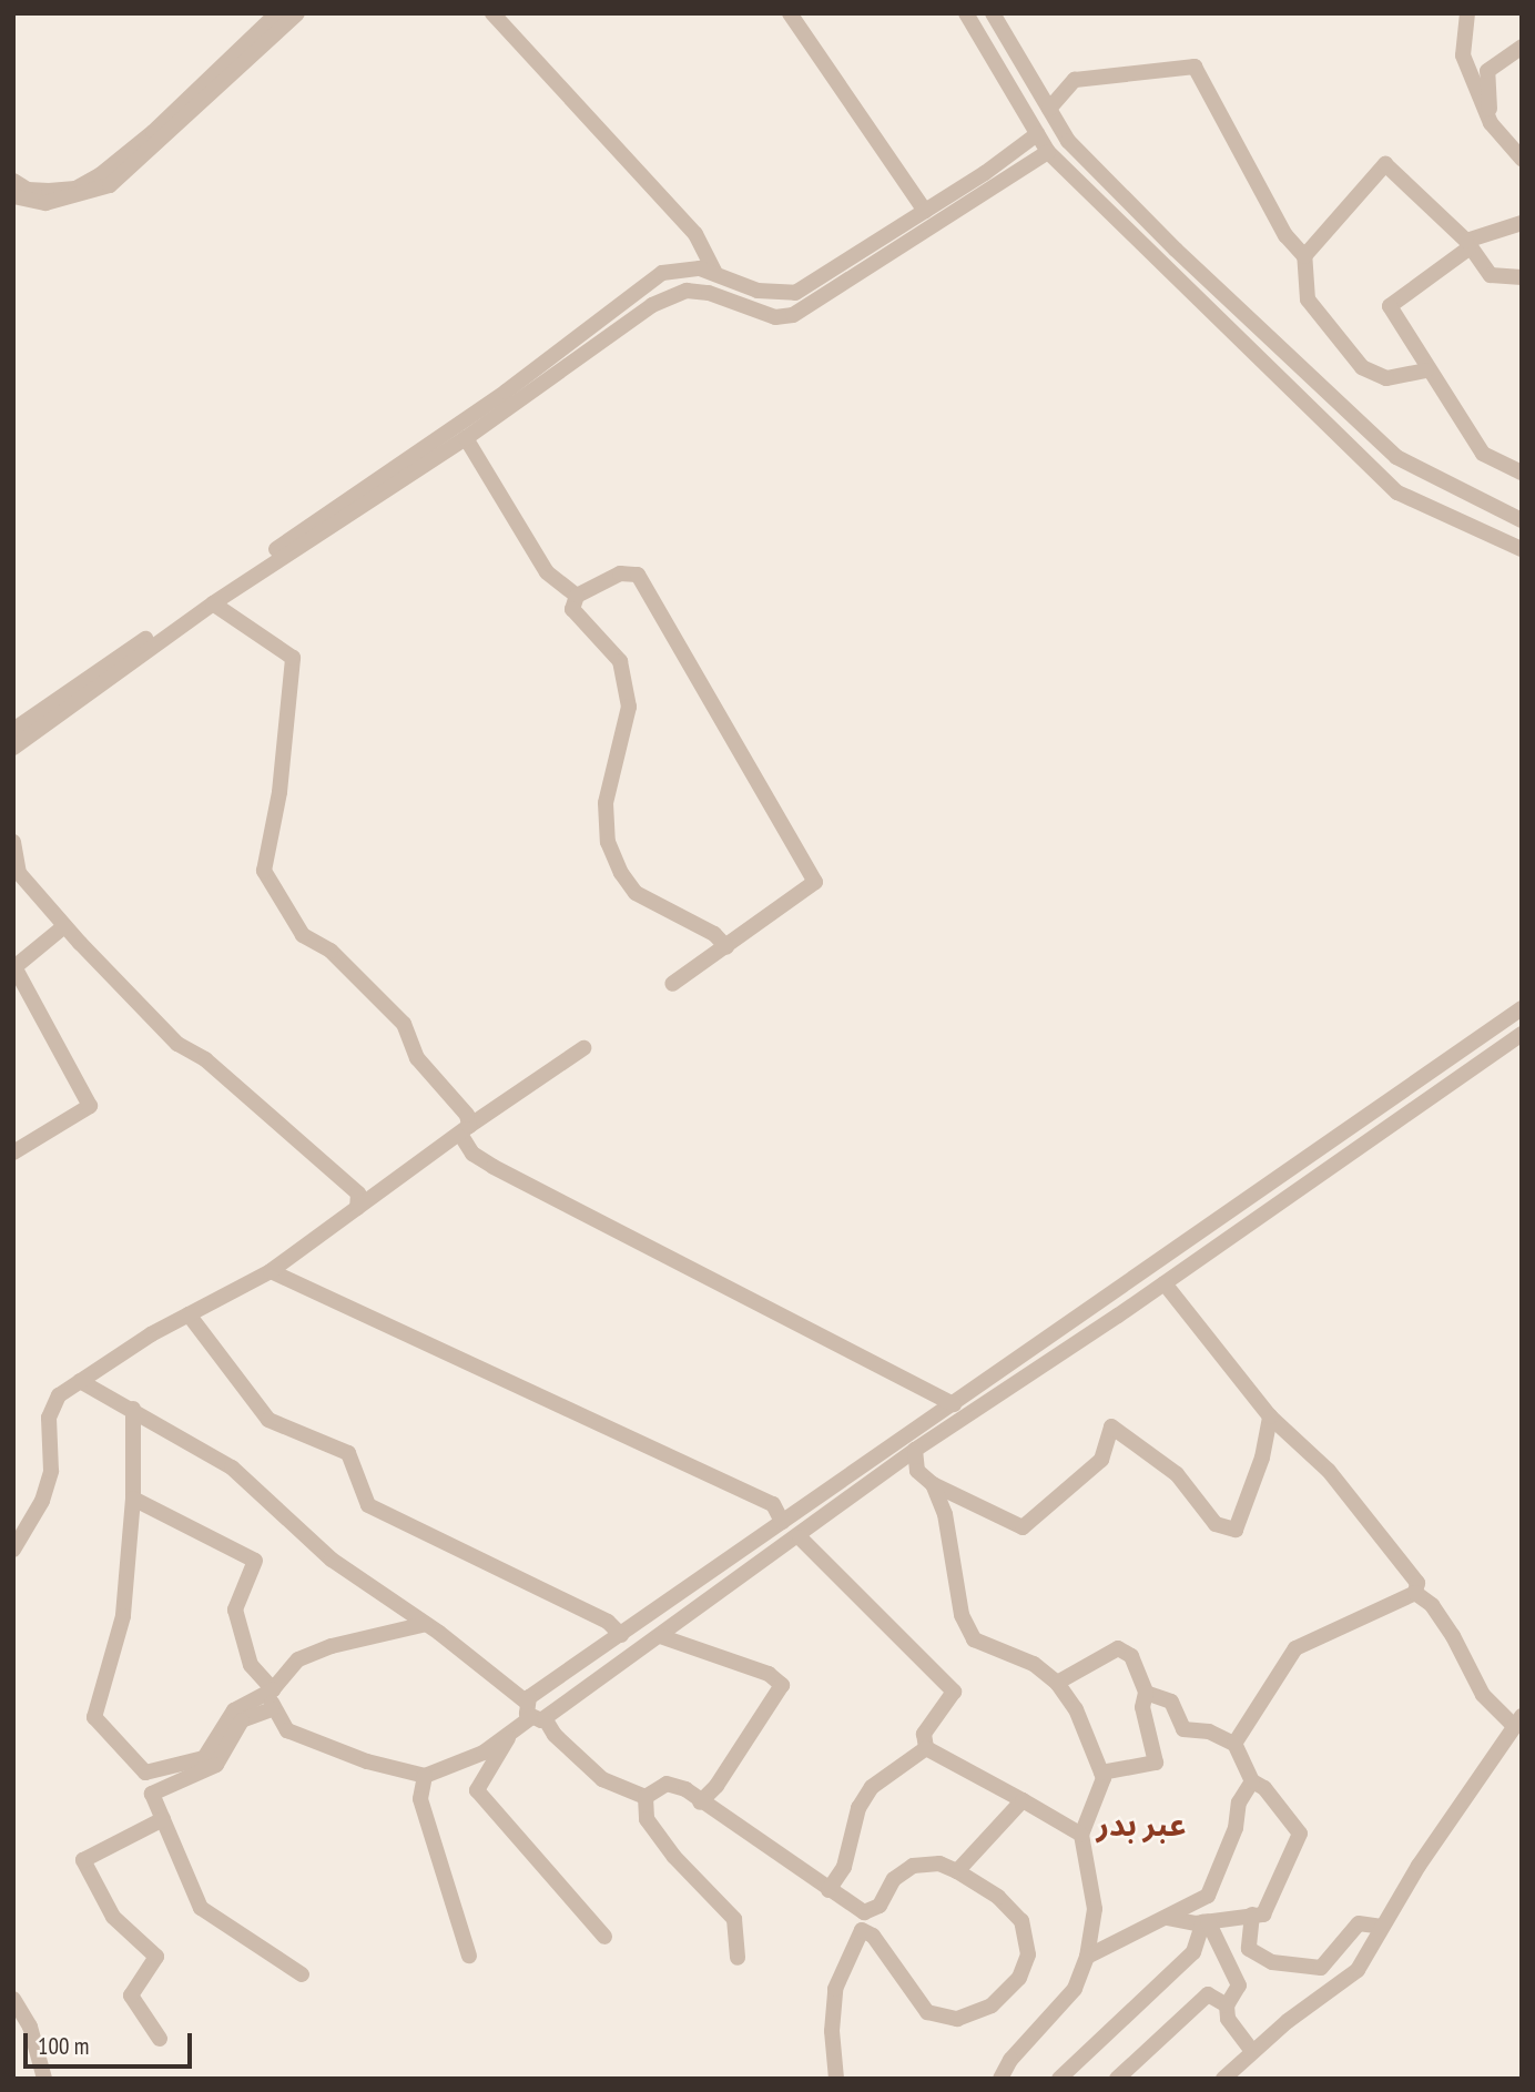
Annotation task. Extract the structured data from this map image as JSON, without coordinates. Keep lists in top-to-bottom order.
{
  "districts": ["عبر بدر"],
  "scale_bar": "100 m"
}
